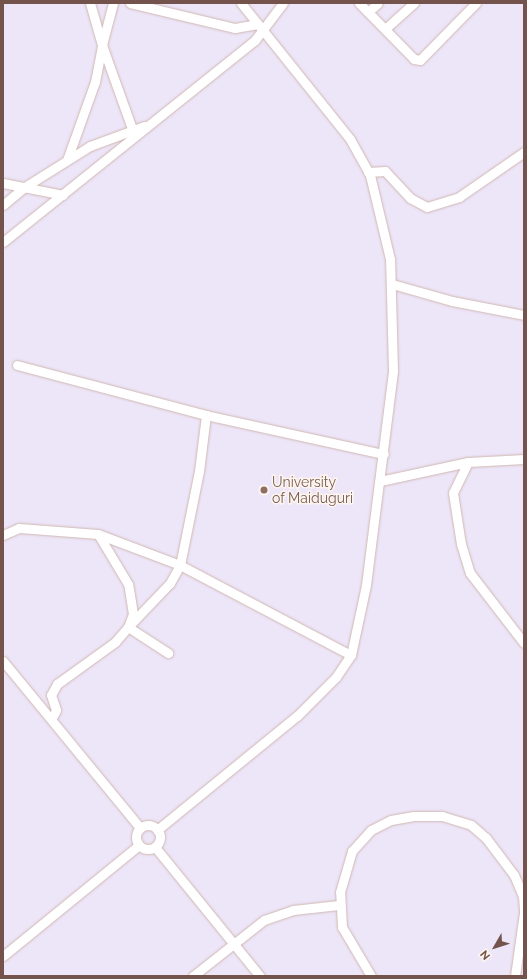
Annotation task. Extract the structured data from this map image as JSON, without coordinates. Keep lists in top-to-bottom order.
{
  "places": ["University of Maiduguri"],
  "north": "bottom left"
}
